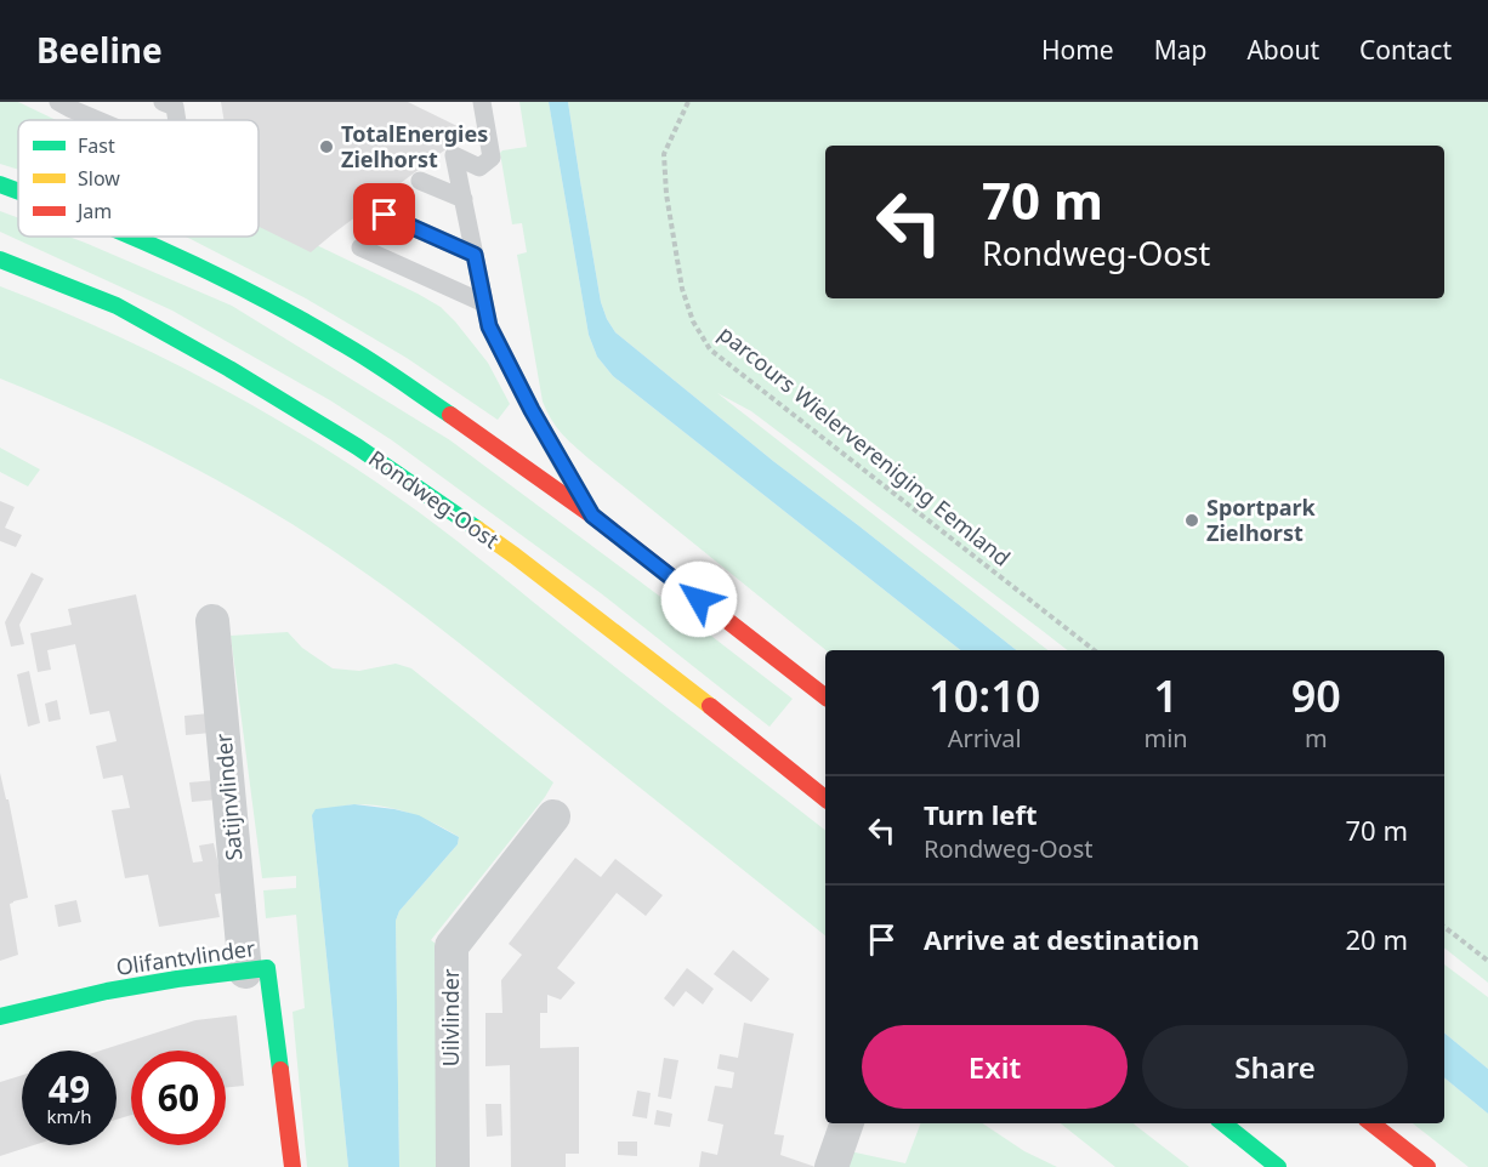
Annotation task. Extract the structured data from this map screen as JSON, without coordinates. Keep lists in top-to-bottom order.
{
  "streets": {
    "main road": ["Rondweg-Oost", "Olifantvlinder"],
    "street": ["Satijnvlinder", "Uilvlinder"],
    "path": ["parcours Wielervereniging Eemland"]
  },
  "crossings": [
    ["Satijnvlinder", "Olifantvlinder"]
  ],
  "places": ["TotalEnergies Zielhorst", "Sportpark Zielhorst"],
  "legend": ["Fast", "Slow", "Jam"],
  "page": {
    "header": "Beeline",
    "nav": [
      "Home",
      "Map",
      "About",
      "Contact"
    ],
    "turn": ["70 m", "Rondweg-Oost"],
    "eta": [
      "10:10",
      "Arrival",
      "1",
      "min",
      "90",
      "m"
    ],
    "list": [
      {
        "name": "Turn left",
        "note": "Rondweg-Oost",
        "value": "70 m"
      },
      {
        "name": "Arrive at destination",
        "value": "20 m"
      }
    ],
    "buttons": ["Exit", "Share"],
    "speed": "49 km/h",
    "limit": "60"
  }
}
